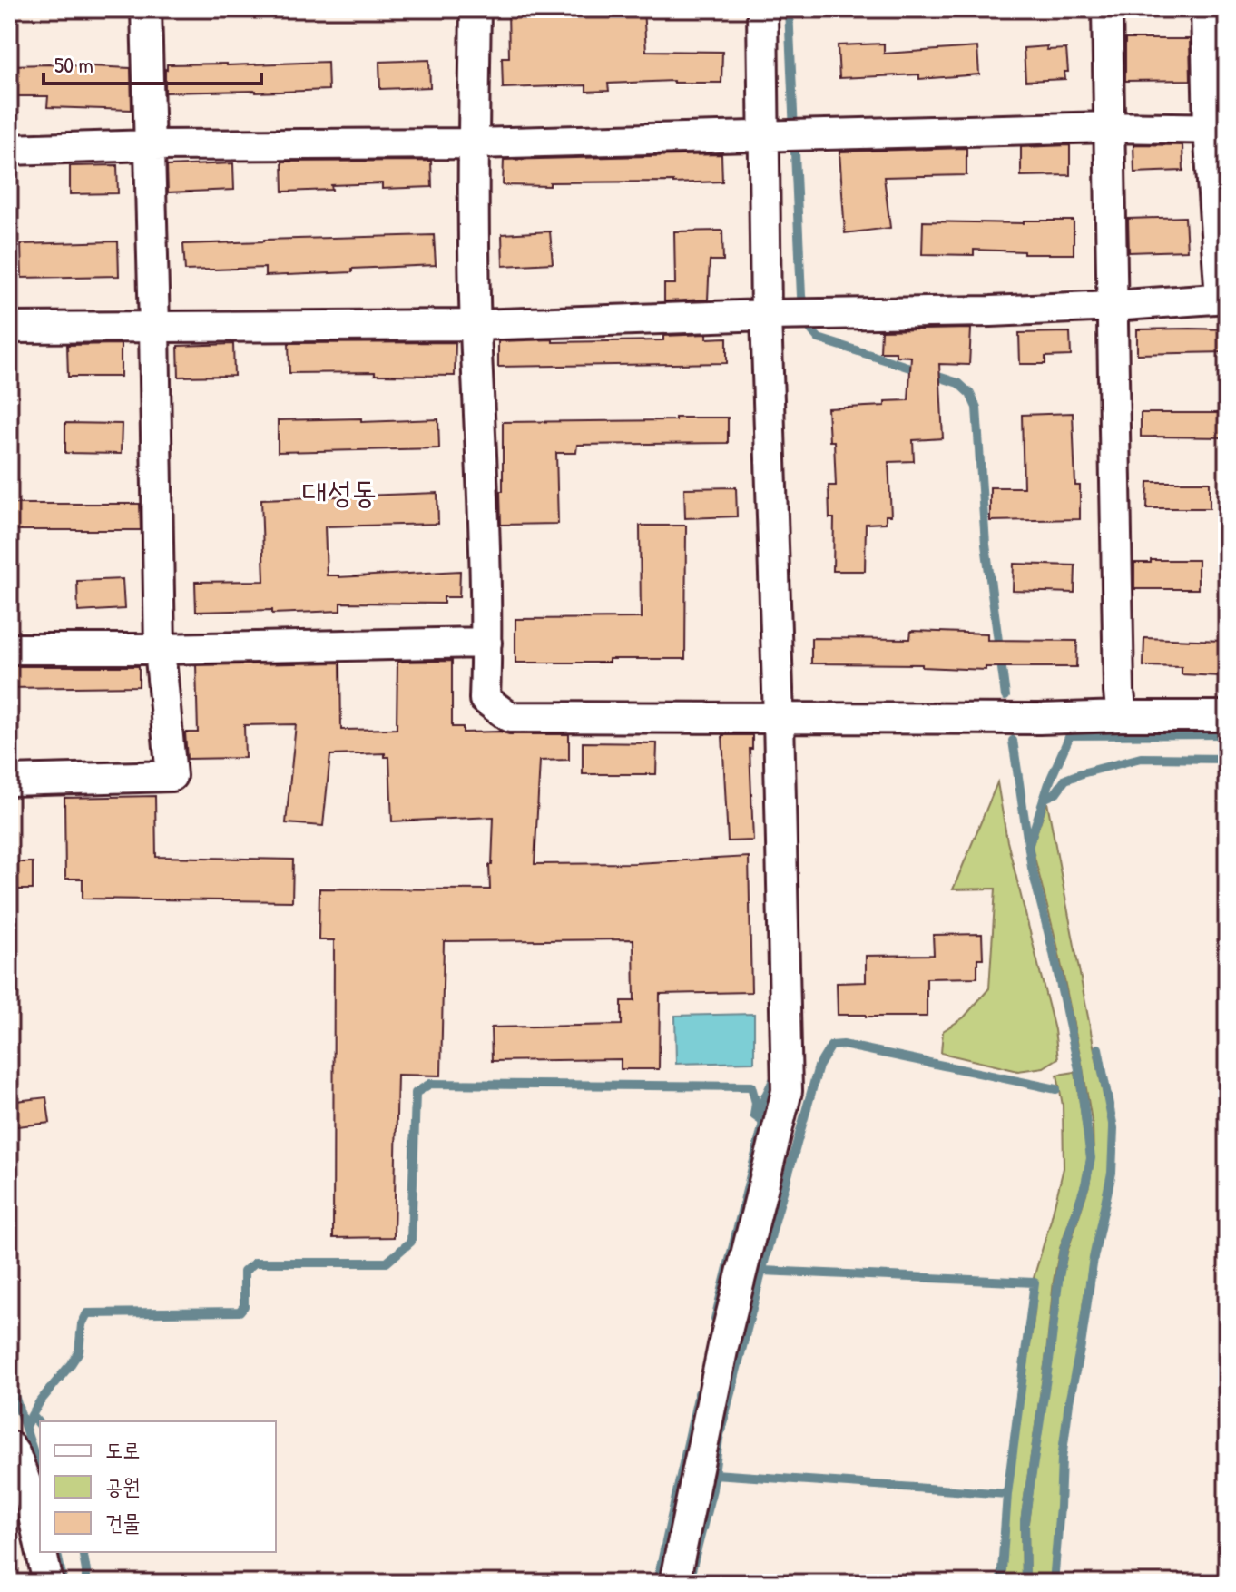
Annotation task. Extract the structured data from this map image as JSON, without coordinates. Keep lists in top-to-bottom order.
{
  "districts": ["대성동"],
  "legend": ["도로", "공원", "건물"],
  "scale_bar": "50 m"
}
